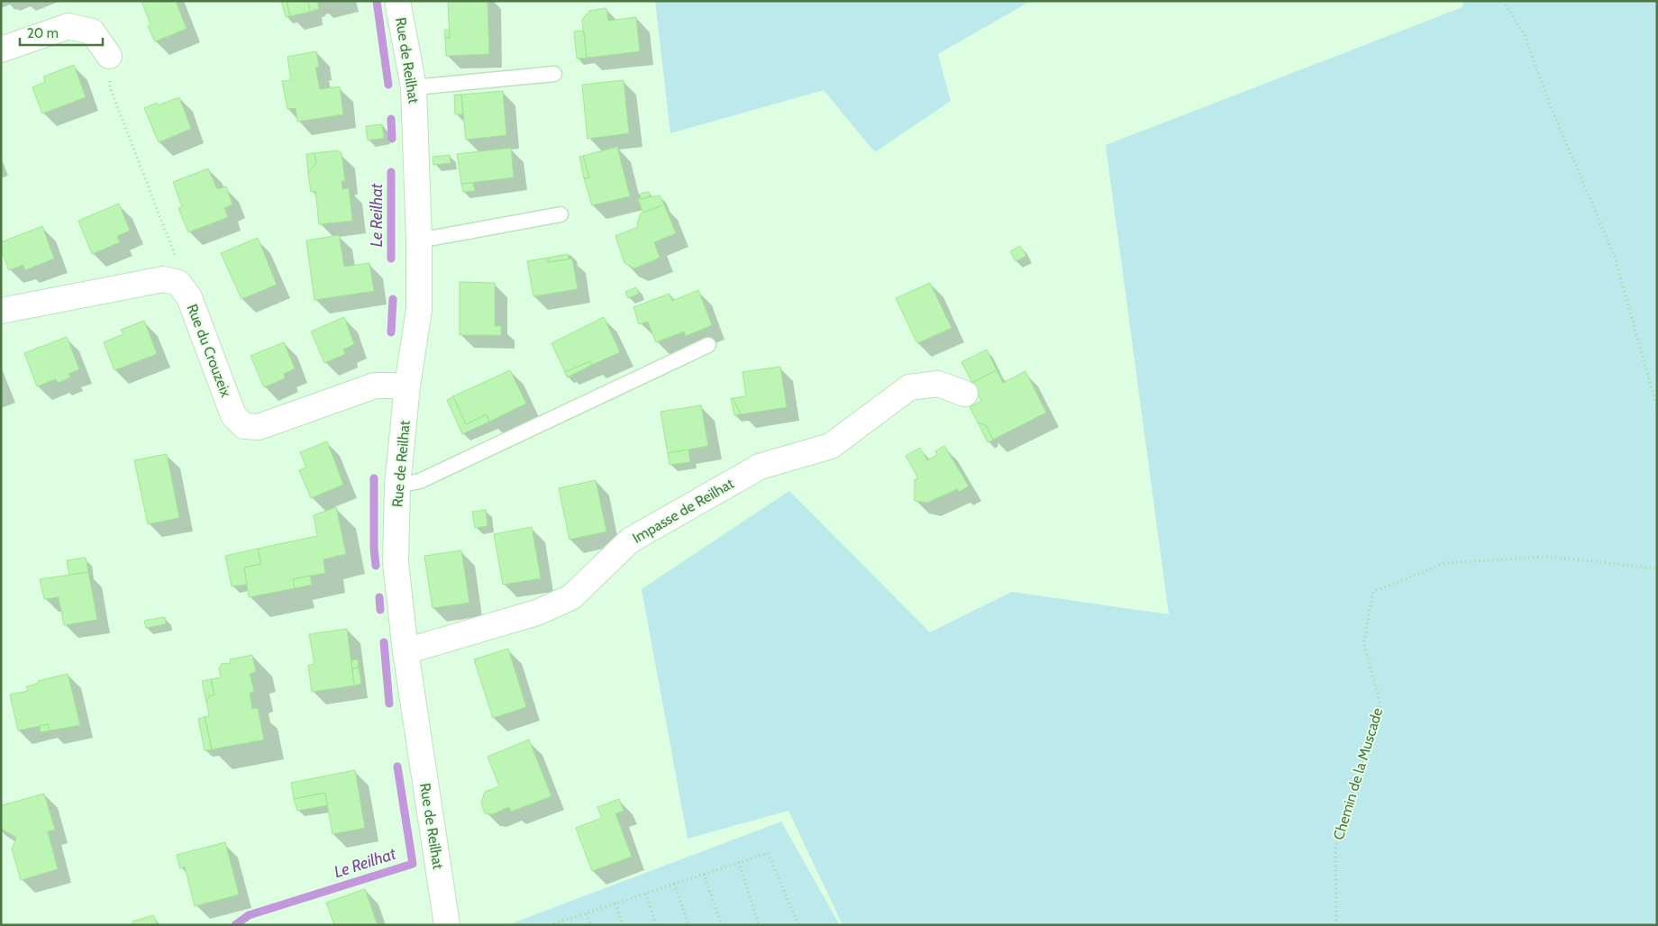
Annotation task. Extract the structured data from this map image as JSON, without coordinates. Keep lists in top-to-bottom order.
{
  "streets": {
    "street": ["Rue de Reilhat", "Rue du Crouzeix", "Impasse de Reilhat"],
    "path": ["Chemin de la Muscade"]
  },
  "crossings": [
    ["Rue de Reilhat", "Rue du Crouzeix"],
    ["Rue de Reilhat", "Impasse de Reilhat"]
  ],
  "water": ["Le Reilhat"],
  "scale_bar": "20 m"
}
